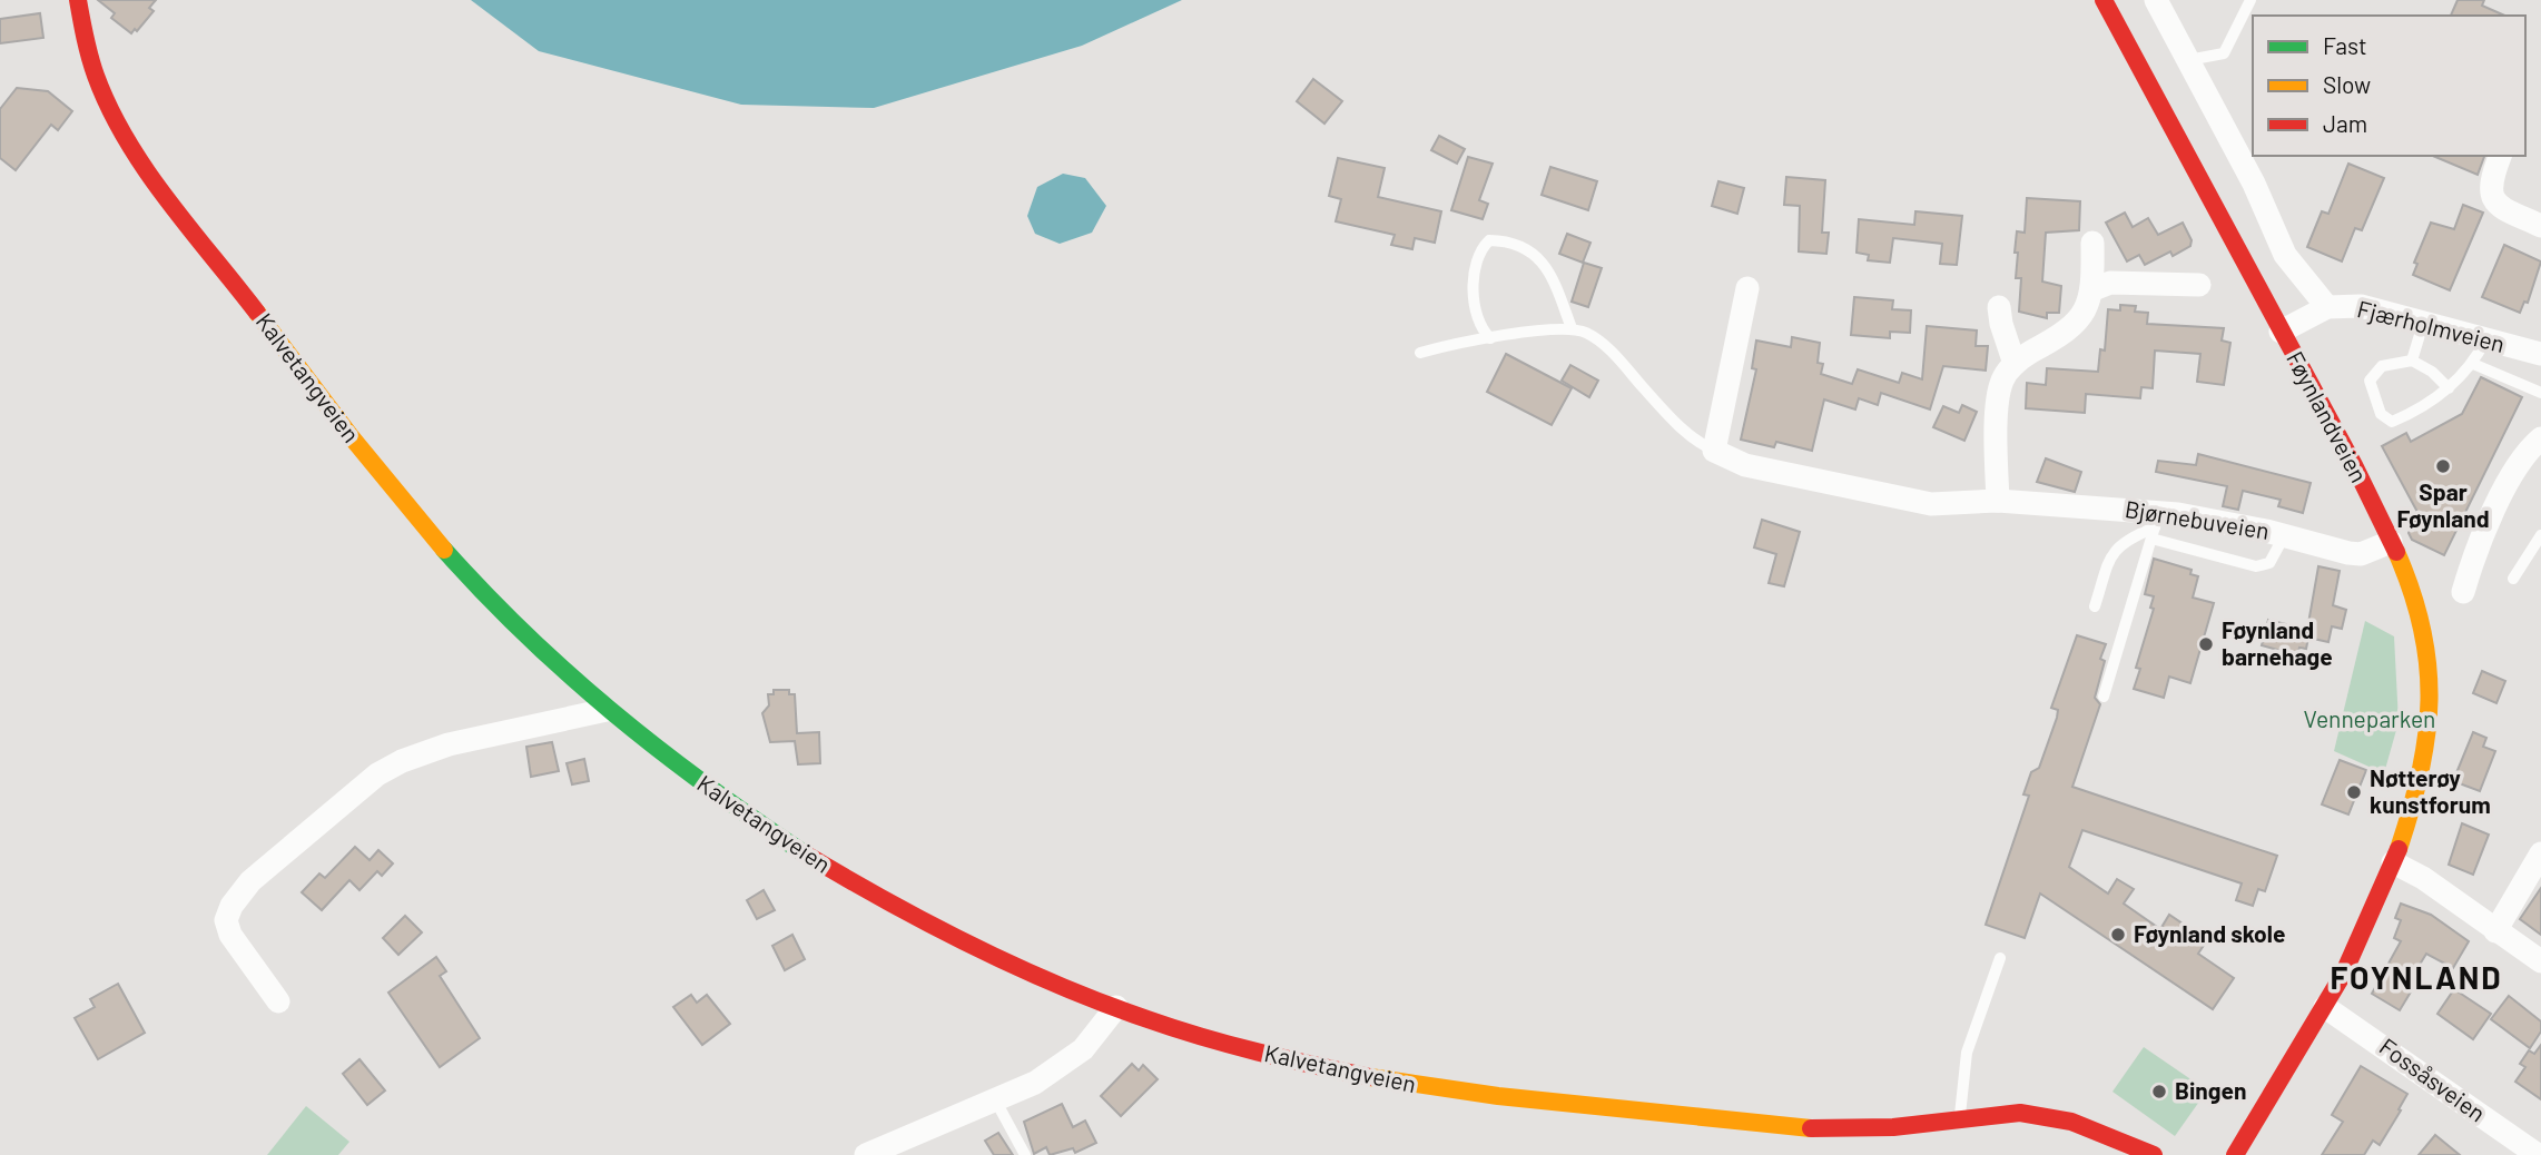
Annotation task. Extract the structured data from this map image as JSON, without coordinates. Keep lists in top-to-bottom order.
{
  "streets": {
    "street": [
      "Fjærholmveien",
      "Kalvetangveien",
      "Føynlandveien",
      "Bjørnebuveien",
      "Fossåsveien"
    ]
  },
  "crossings": [
    ["Fjærholmveien", "Føynlandveien"],
    ["Føynlandveien", "Bjørnebuveien"],
    ["Føynlandveien", "Fossåsveien"]
  ],
  "districts": ["FOYNLAND"],
  "parks": ["Venneparken"],
  "places": [
    "Spar Føynland",
    "Føynland barnehage",
    "Nøtterøy kunstforum",
    "Føynland skole",
    "Bingen"
  ],
  "legend": ["Fast", "Slow", "Jam"]
}
